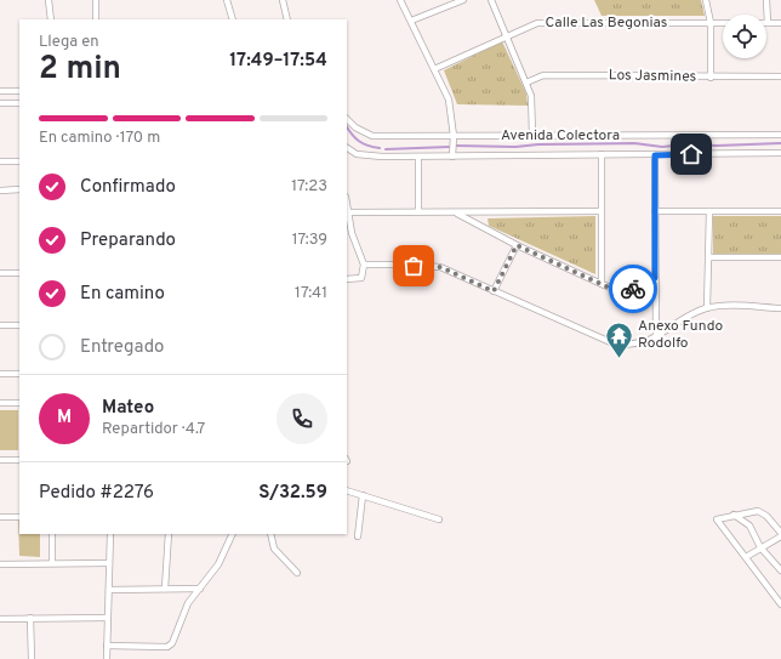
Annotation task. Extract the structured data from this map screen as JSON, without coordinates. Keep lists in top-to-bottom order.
{
  "streets": {
    "street": ["Calle Las Begonias", "Los Jasmines", "Avenida Colectora"]
  },
  "places": {
    "temple": ["Anexo Fundo Rodolfo"]
  },
  "page": {
    "heading": ["2 min", "Llega en", "17:49–17:54"],
    "panel": [
      "Mateo",
      "Repartidor · 4.7",
      "Pedido #2276",
      "S/32.59"
    ],
    "bar": "En camino · 170 m",
    "list": [
      ["Confirmado", "17:23"],
      ["Preparando", "17:39"],
      ["En camino", "17:41"],
      "Entregado"
    ],
    "round": "M"
  }
}
